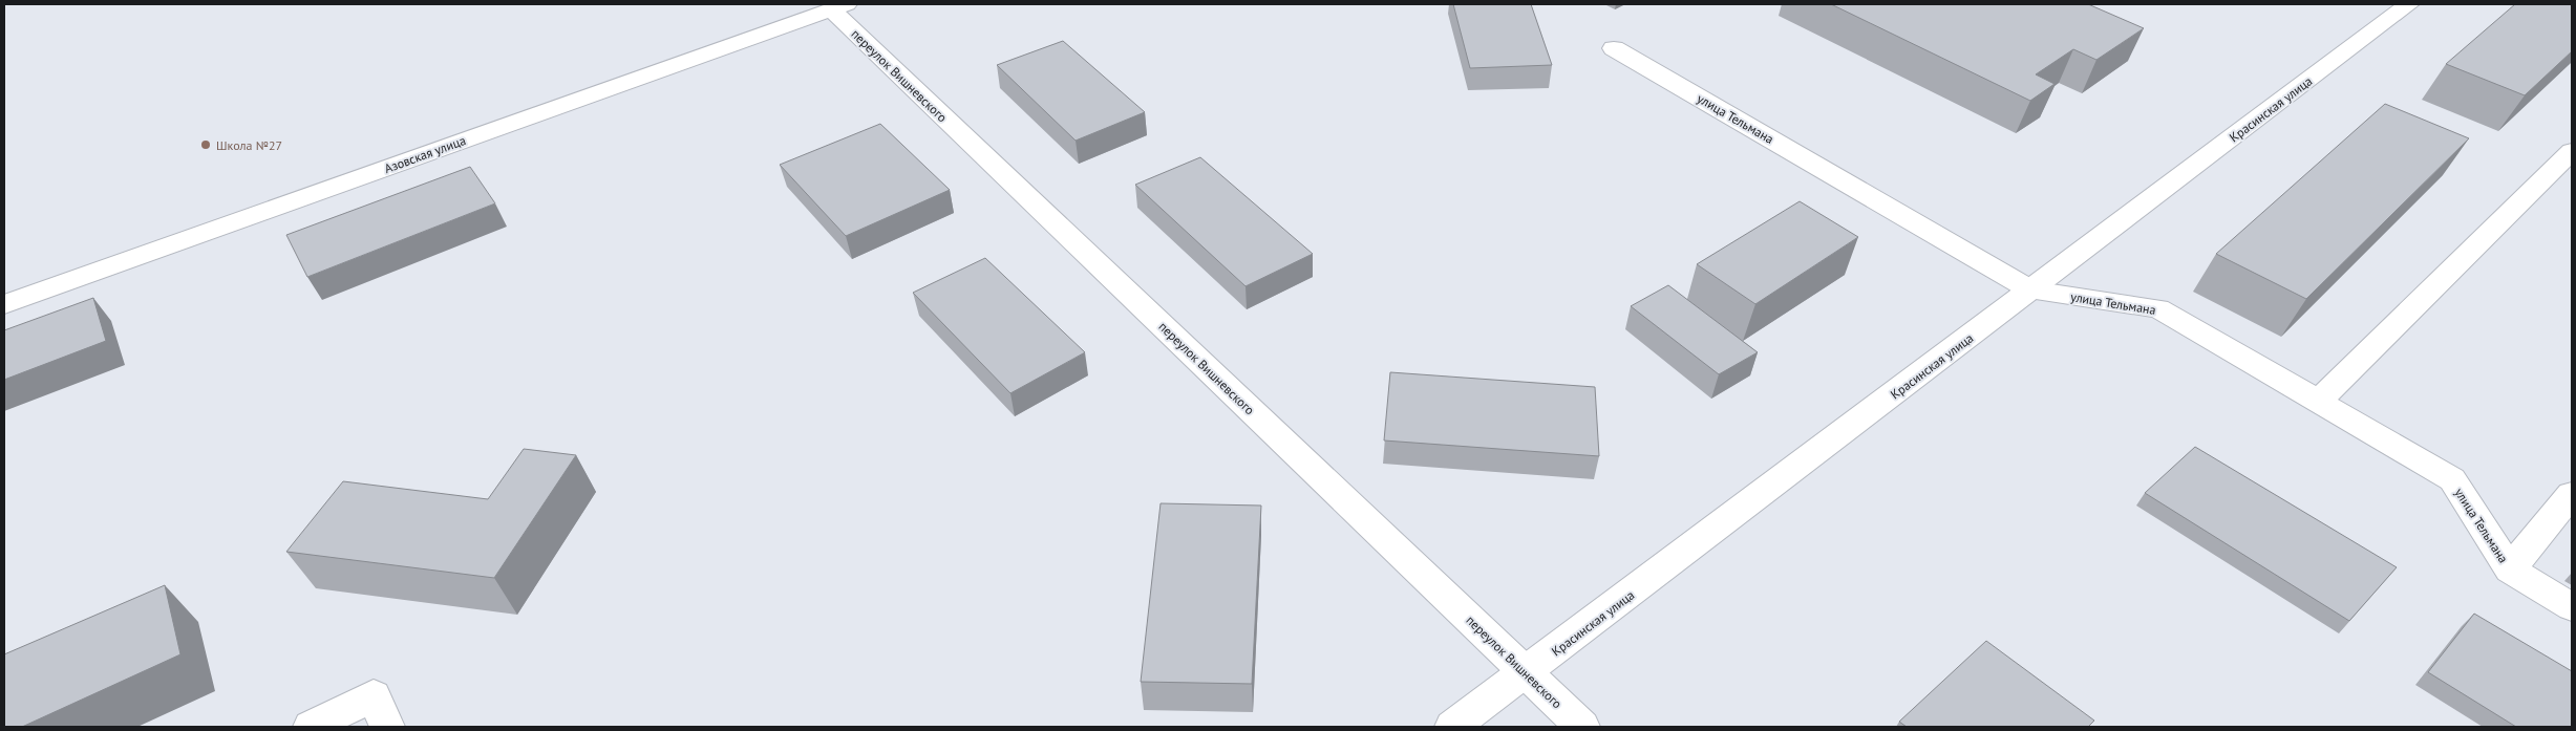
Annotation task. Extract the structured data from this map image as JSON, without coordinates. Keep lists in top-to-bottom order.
{
  "streets": {
    "street": [
      "переулок Вишневского",
      "Красинская улица",
      "улица Тельмана",
      "Азовская улица"
    ]
  },
  "crossings": [
    ["переулок Вишневского", "Красинская улица"],
    ["переулок Вишневского", "Азовская улица"],
    ["Красинская улица", "улица Тельмана"]
  ],
  "places": ["Школа №27"]
}
